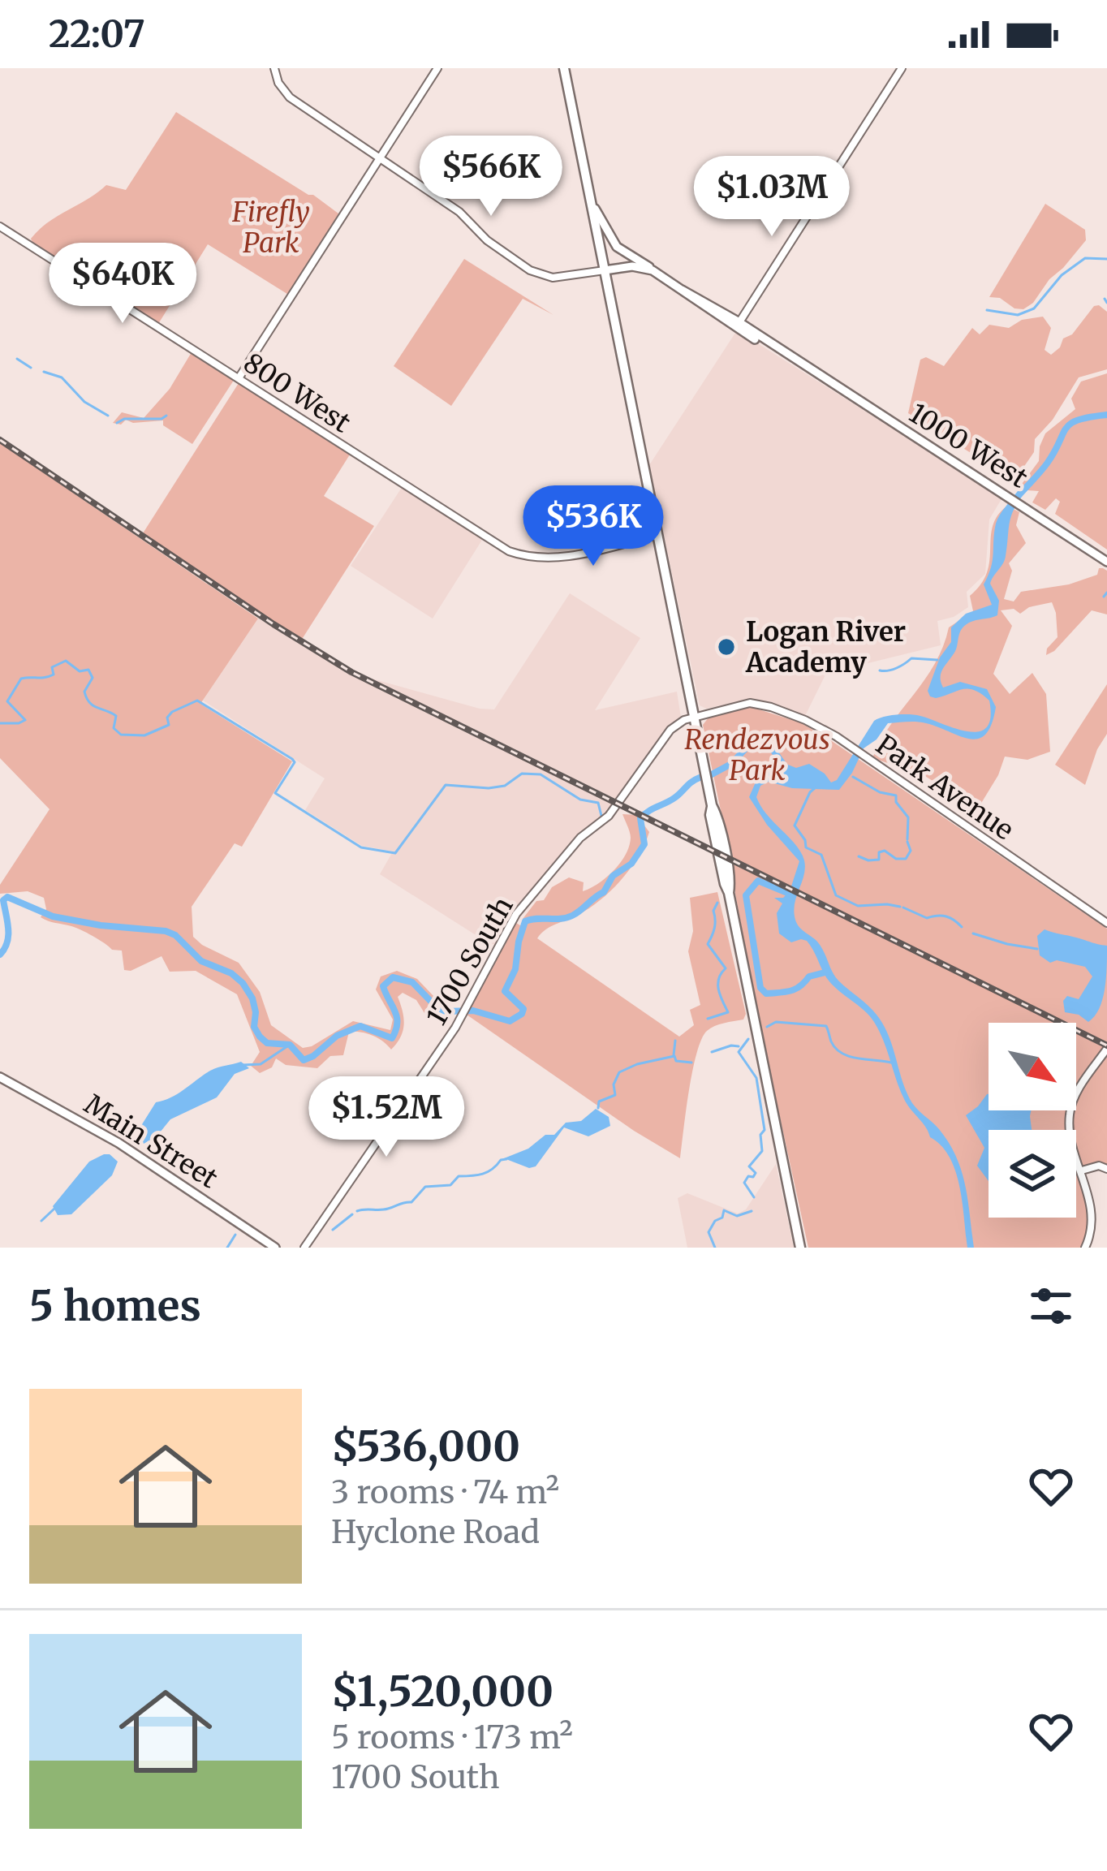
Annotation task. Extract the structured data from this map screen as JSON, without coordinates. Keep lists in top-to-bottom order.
{
  "streets": {
    "main road": ["1000 West", "Main Street"],
    "street": ["800 West", "Park Avenue", "1700 South"]
  },
  "crossings": [
    ["Park Avenue", "1700 South"]
  ],
  "parks": ["Firefly Park", "Rendezvous Park"],
  "places": ["Logan River Academy"],
  "north": "bottom right",
  "page": {
    "status": "22:07",
    "price": [
      "$566K",
      "$1.03M",
      "$640K",
      "$536K",
      "$1.52M"
    ],
    "heading": "5 homes",
    "list": [
      {
        "name": "$536,000",
        "note": "3 rooms · 74 m² · Hyclone Road"
      },
      {
        "name": "$1,520,000",
        "note": "5 rooms · 173 m² · 1700 South"
      }
    ]
  }
}
